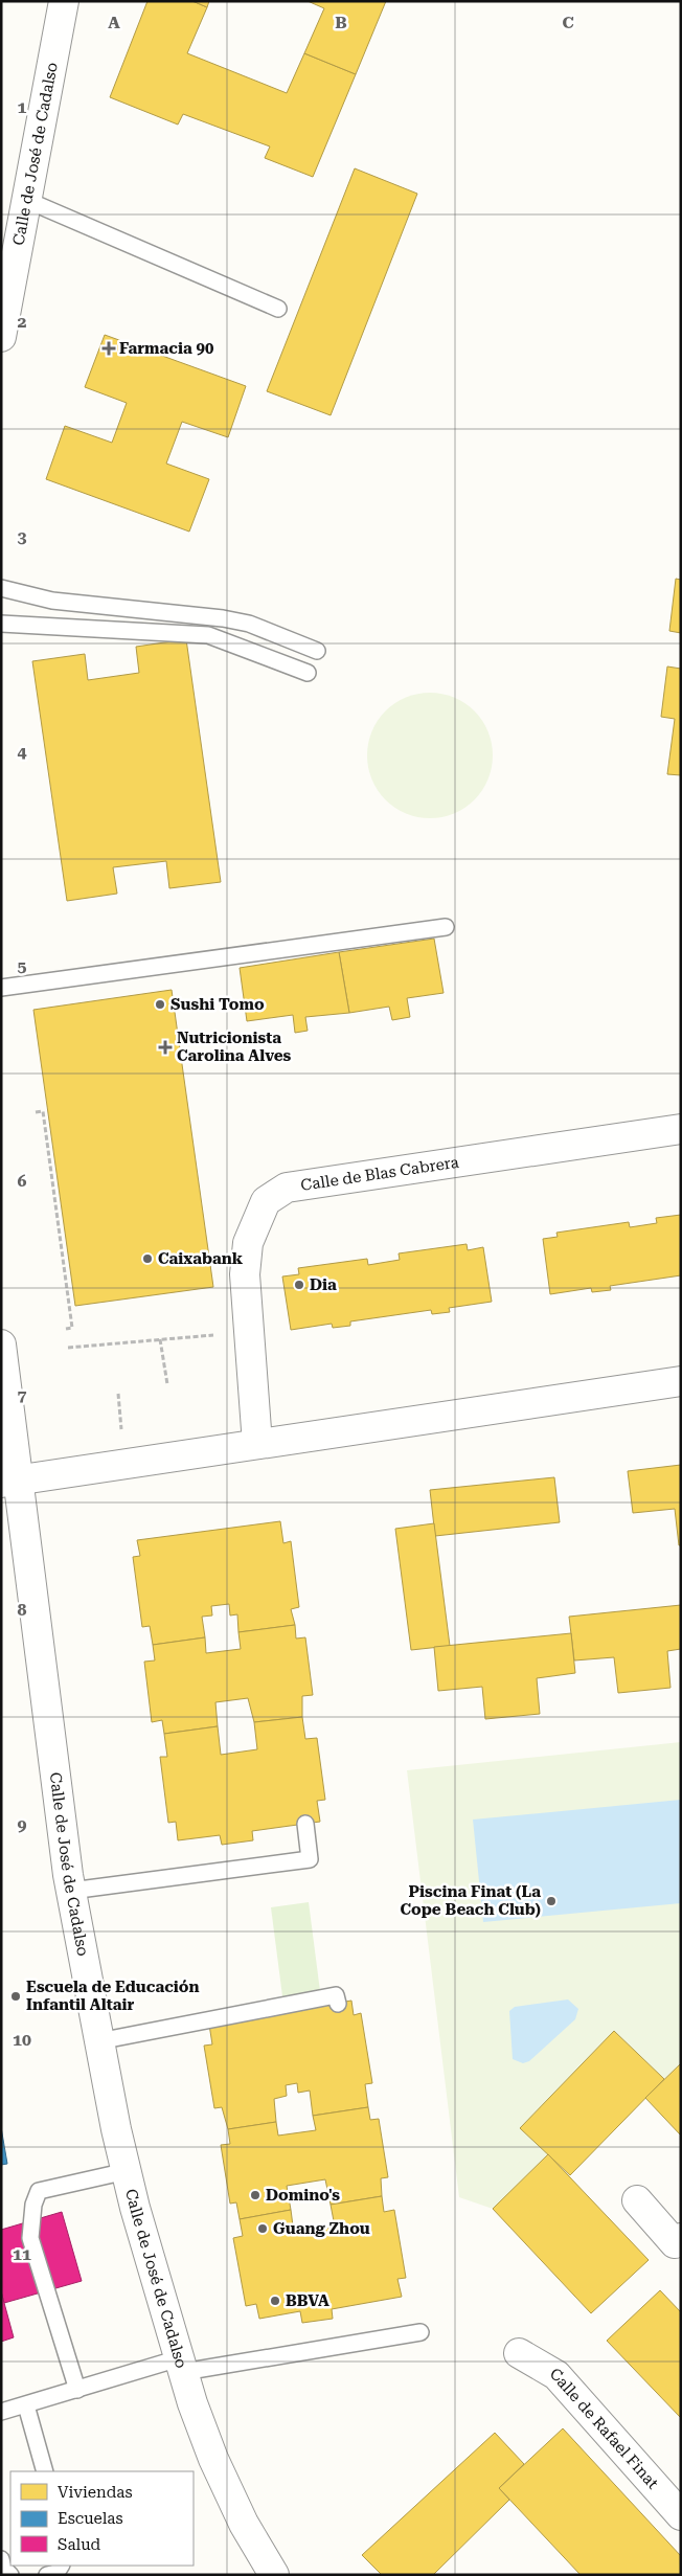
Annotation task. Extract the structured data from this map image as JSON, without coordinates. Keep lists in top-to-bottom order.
{
  "streets": {
    "street": ["Calle de José de Cadalso", "Calle de Blas Cabrera", "Calle de Rafael Finat"]
  },
  "places": {
    "health": ["Farmacia 90", "Nutricionista Carolina Alves"],
    "other": [
      "Sushi Tomo",
      "Caixabank",
      "Dia",
      "Piscina Finat (La Cope Beach Club)",
      "Escuela de Educación Infantil Altair",
      "Domino's",
      "Guang Zhou",
      "BBVA"
    ]
  },
  "legend": ["Viviendas", "Escuelas", "Salud"],
  "grid": {
    "columns": ["A", "B", "C"],
    "rows": [
      "1",
      "2",
      "3",
      "4",
      "5",
      "6",
      "7",
      "8",
      "9",
      "10",
      "11"
    ]
  }
}
